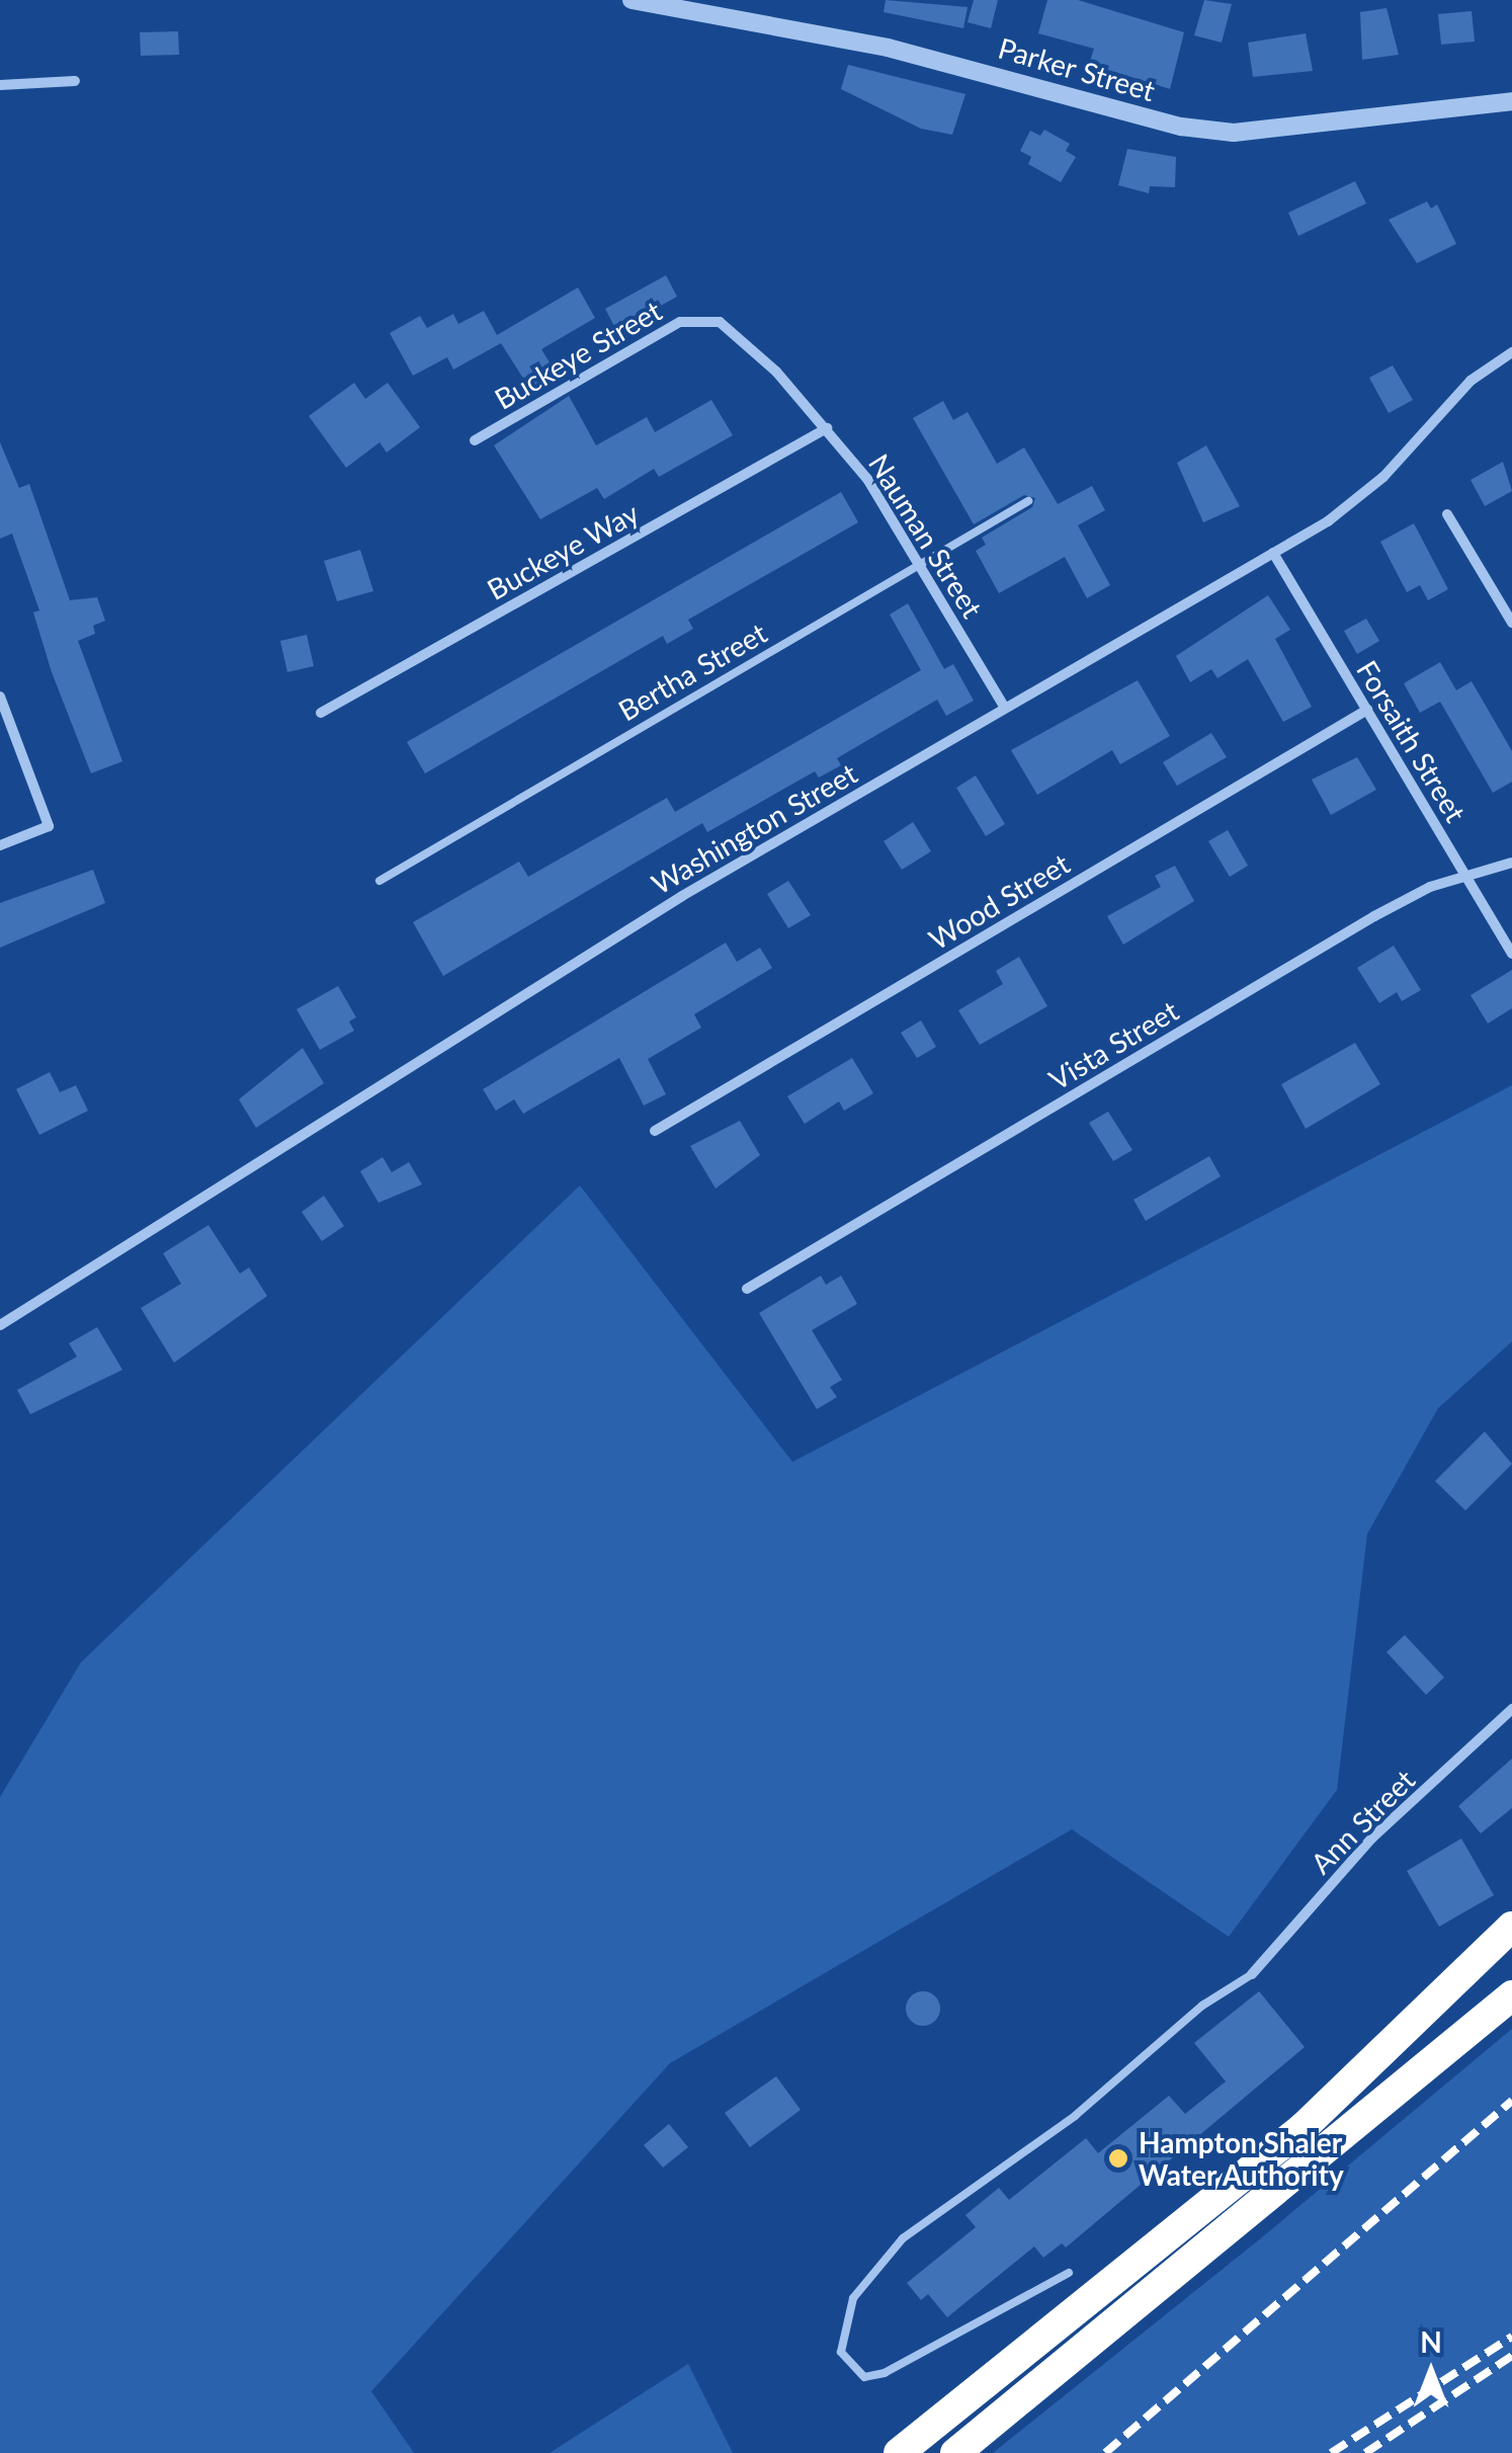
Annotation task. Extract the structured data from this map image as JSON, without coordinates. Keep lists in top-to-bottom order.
{
  "streets": {
    "street": [
      "Parker Street",
      "Buckeye Street",
      "Nauman Street",
      "Buckeye Way",
      "Forsaith Street",
      "Washington Street",
      "Wood Street",
      "Vista Street",
      "Ann Street"
    ],
    "lane": ["Bertha Street"]
  },
  "crossings": [
    ["Buckeye Street", "Nauman Street"],
    ["Nauman Street", "Buckeye Way"],
    ["Nauman Street", "Bertha Street"],
    ["Nauman Street", "Washington Street"],
    ["Forsaith Street", "Washington Street"],
    ["Forsaith Street", "Wood Street"],
    ["Forsaith Street", "Vista Street"]
  ],
  "places": ["Hampton Shaler Water Authority"],
  "north": "top"
}
